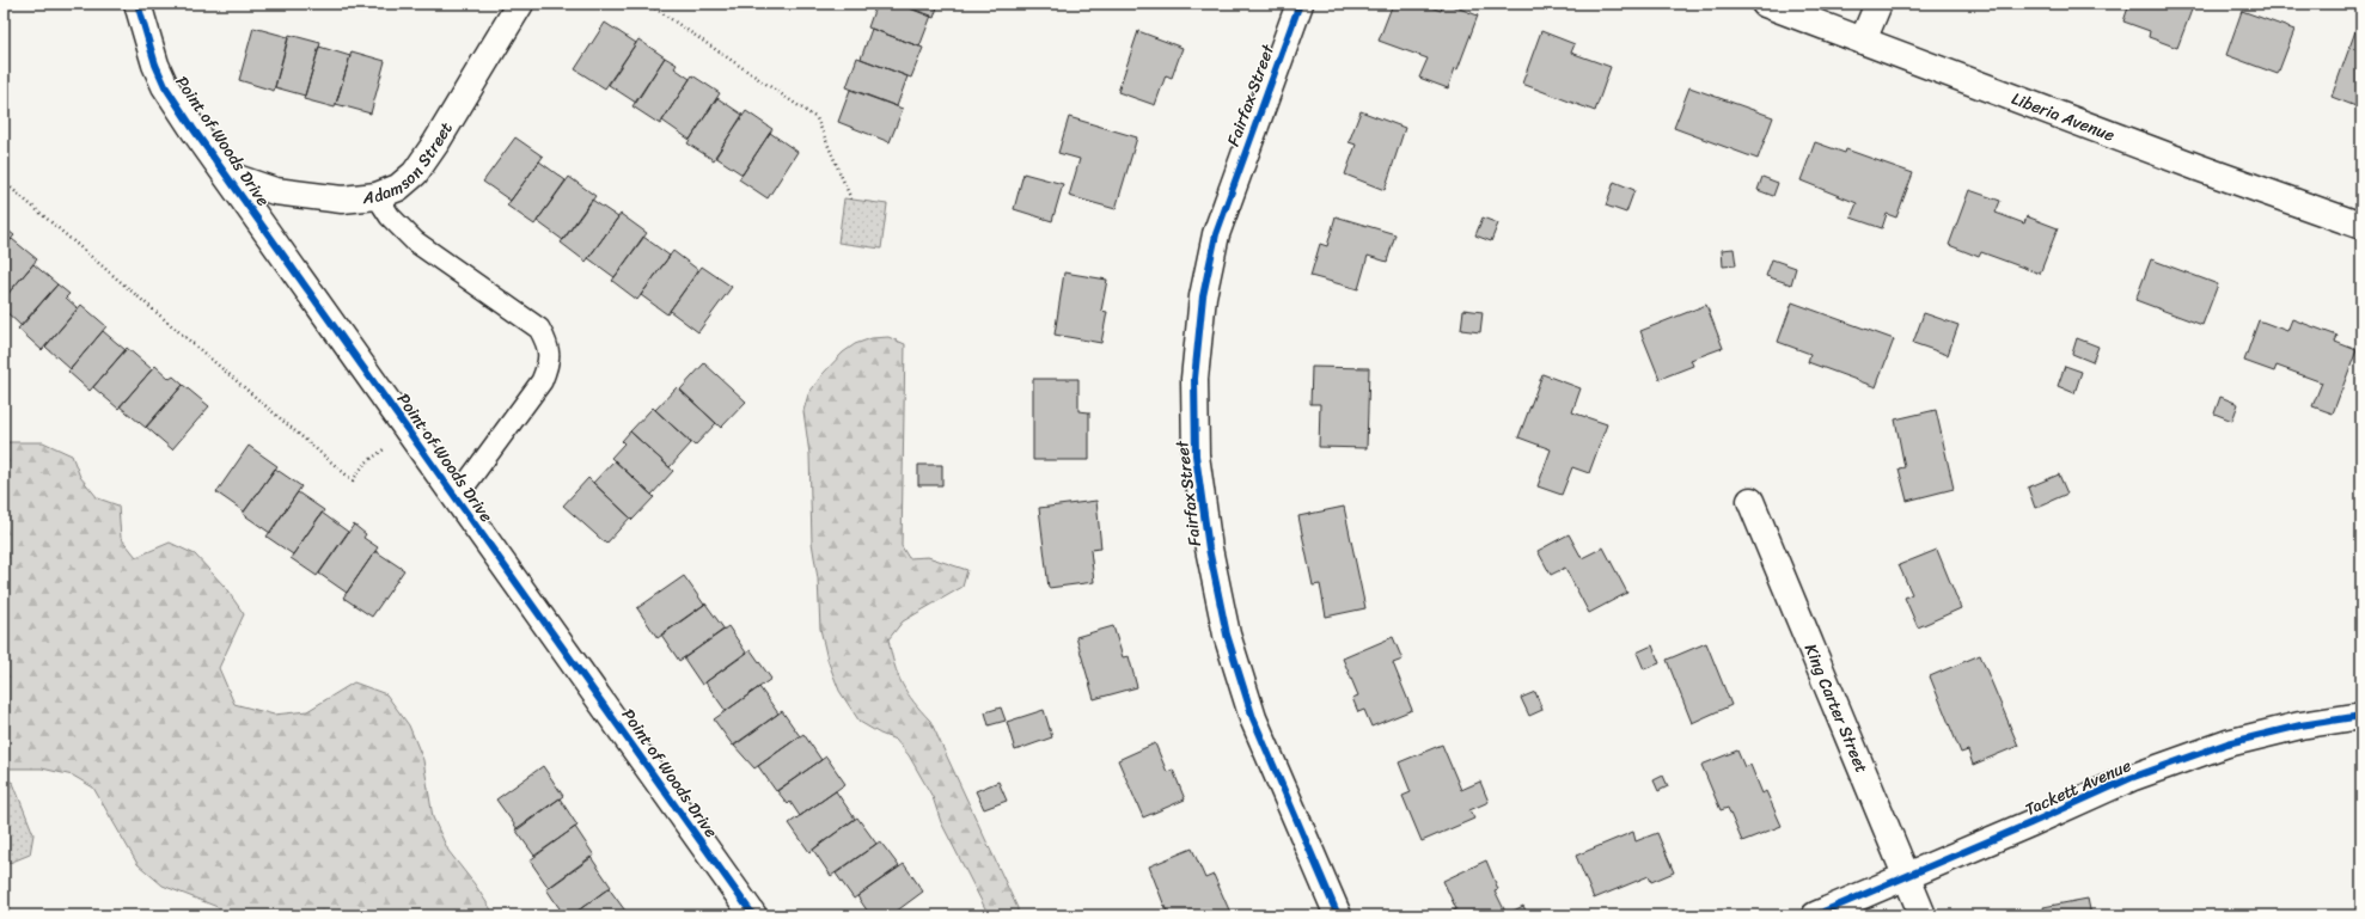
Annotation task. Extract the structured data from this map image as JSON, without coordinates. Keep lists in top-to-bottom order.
{
  "streets": {
    "street": [
      "Fairfax Street",
      "Liberia Avenue",
      "Point of Woods Drive",
      "Adamson Street",
      "King Carter Street",
      "Tackett Avenue"
    ]
  },
  "crossings": [
    ["Point of Woods Drive", "Adamson Street"],
    ["King Carter Street", "Tackett Avenue"]
  ]
}
